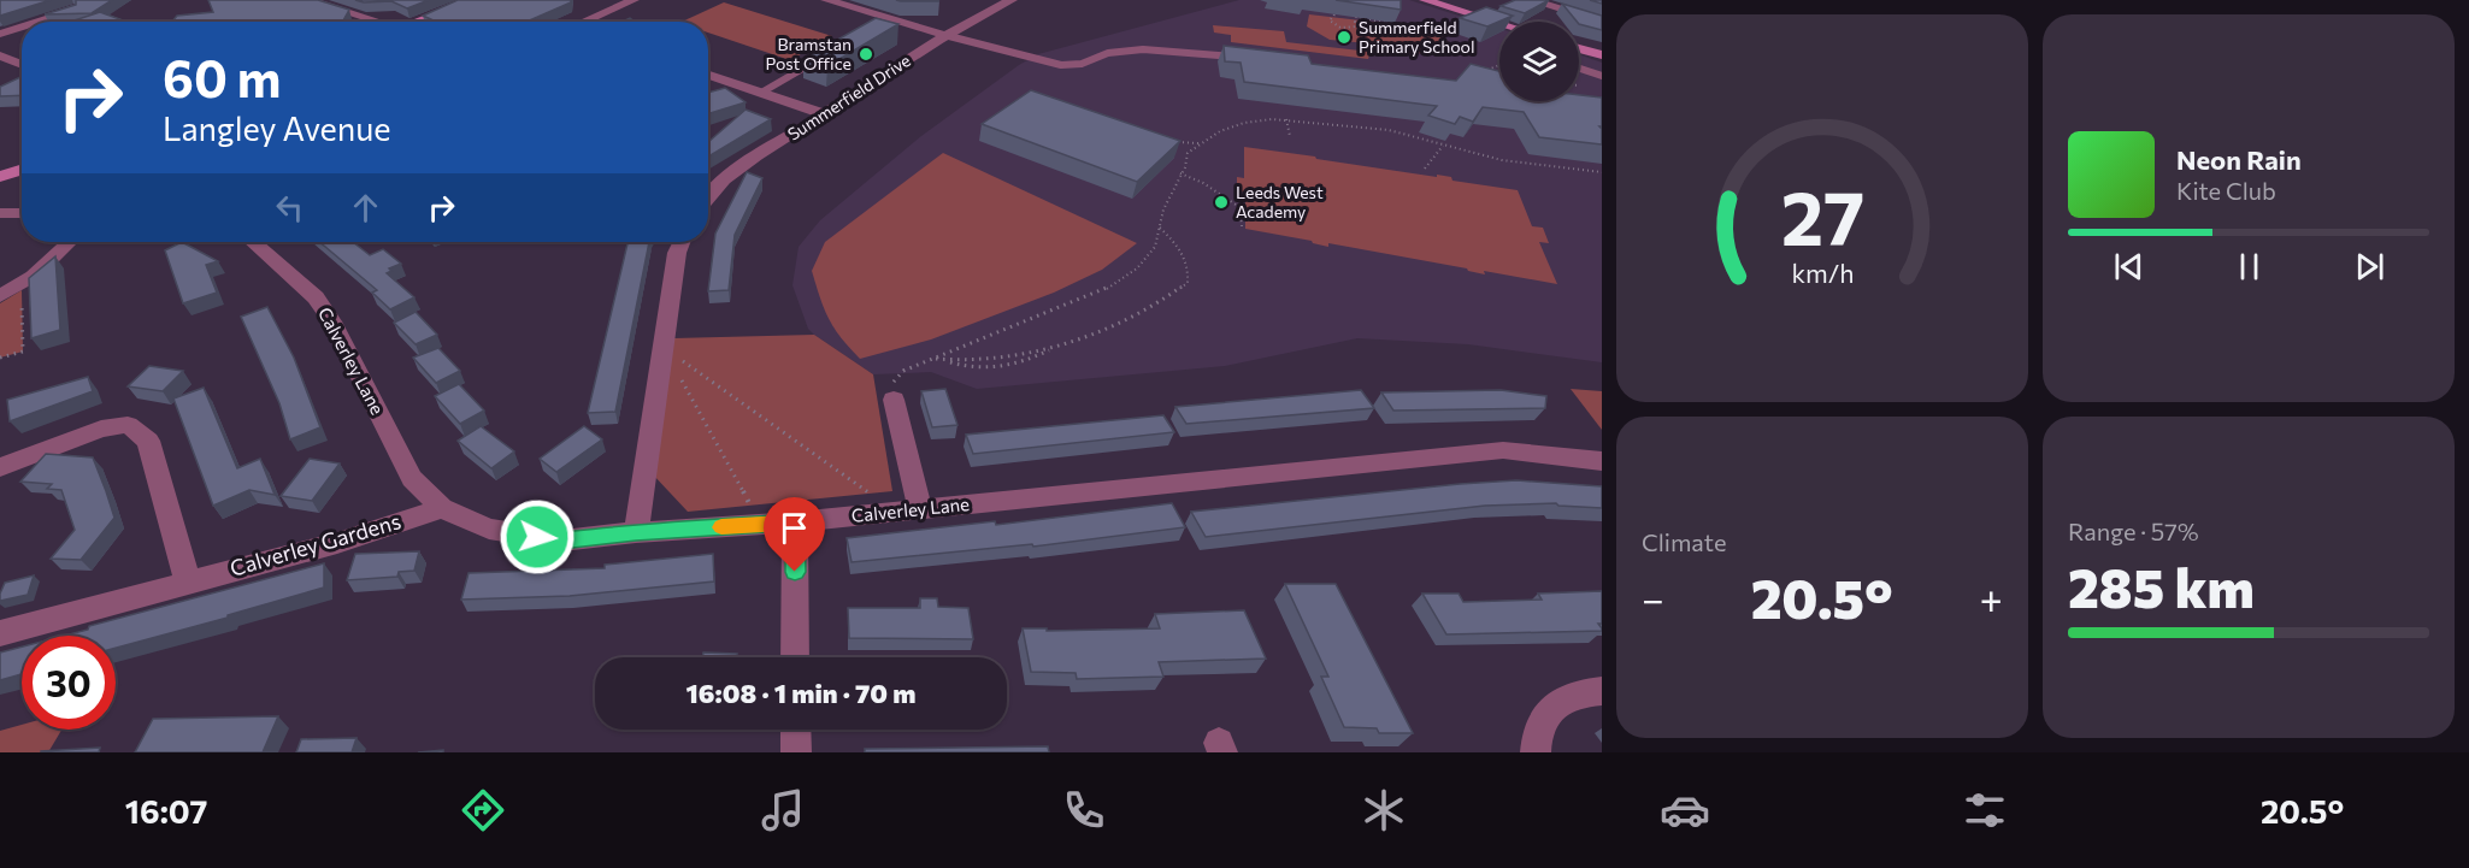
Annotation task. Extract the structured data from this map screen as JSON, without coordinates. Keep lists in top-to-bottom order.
{
  "streets": {
    "street": ["Summerfield Drive", "Calverley Lane", "Calverley Gardens"]
  },
  "crossings": [
    ["Calverley Lane", "Calverley Gardens"]
  ],
  "places": ["Summerfield Primary School", "Bramstan Post Office", "Leeds West Academy"],
  "page": {
    "turn": ["60 m", "Langley Avenue"],
    "song": ["Neon Rain", "Kite Club"],
    "tile": [
      "Climate",
      ["Range · 57%", "285 km"]
    ],
    "heat": ["−", "20.5°", "+"],
    "limit": "30",
    "trip": "16:08 · 1 min · 70 m",
    "tabs": ["16:07", "20.5°"],
    "gauge": ["27", "km/h"]
  }
}
